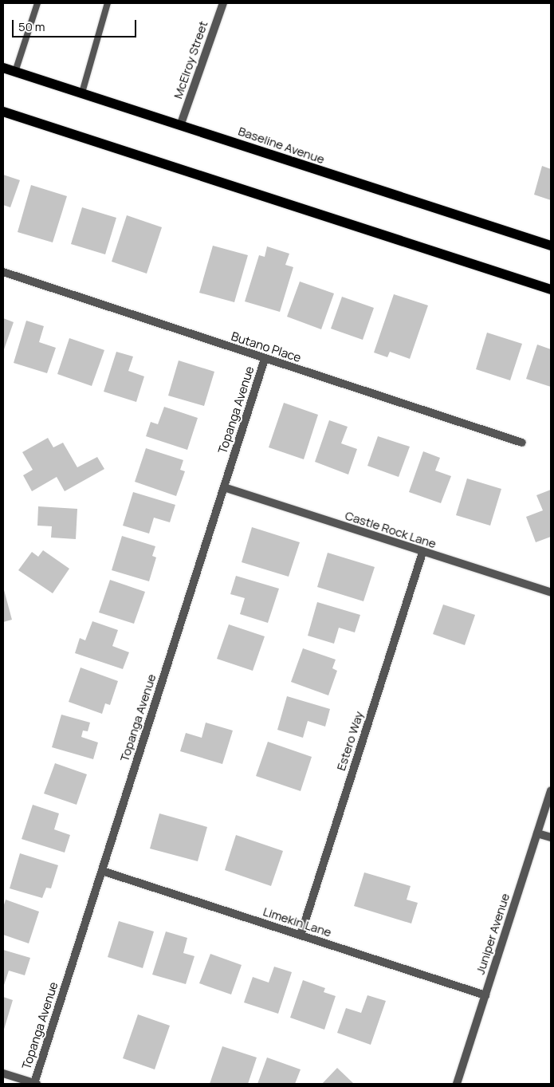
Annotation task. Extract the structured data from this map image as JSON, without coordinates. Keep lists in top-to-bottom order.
{
  "streets": {
    "main road": ["Baseline Avenue"],
    "street": [
      "McElroy Street",
      "Butano Place",
      "Topanga Avenue",
      "Castle Rock Lane",
      "Estero Way",
      "Limekin Lane",
      "Juniper Avenue"
    ]
  },
  "crossings": [
    ["McElroy Street", "Baseline Avenue"],
    ["Butano Place", "Topanga Avenue"],
    ["Topanga Avenue", "Castle Rock Lane"],
    ["Topanga Avenue", "Limekin Lane"],
    ["Castle Rock Lane", "Estero Way"],
    ["Estero Way", "Limekin Lane"],
    ["Limekin Lane", "Juniper Avenue"]
  ],
  "scale_bar": "50 m"
}
